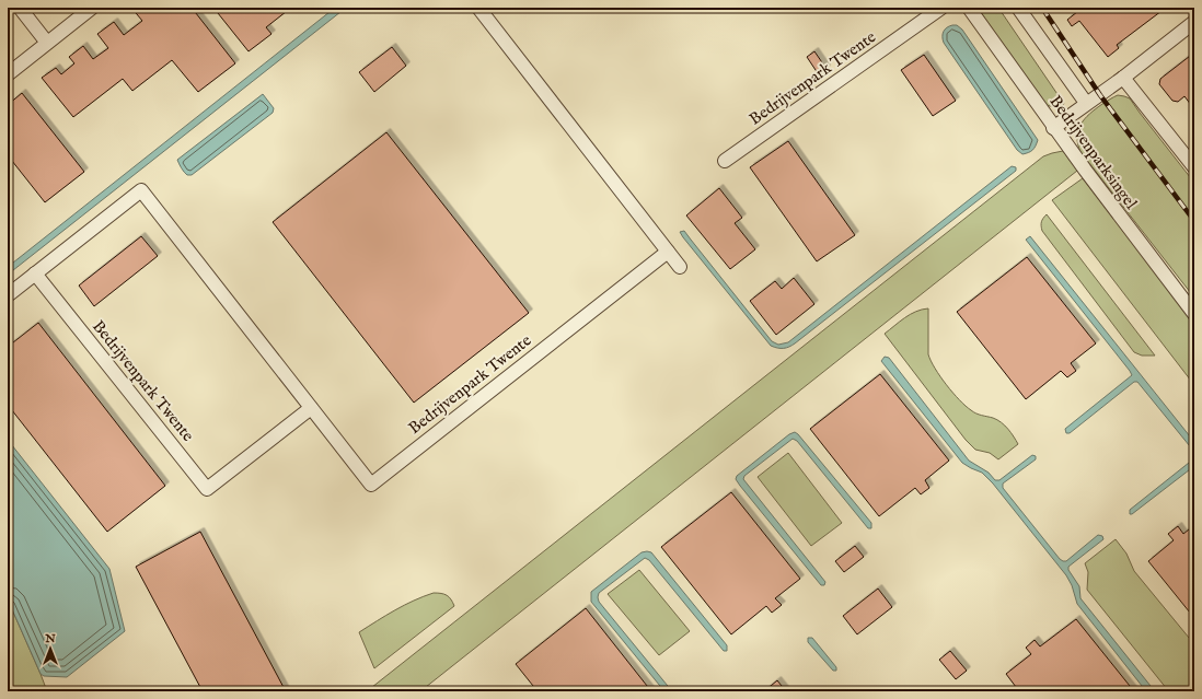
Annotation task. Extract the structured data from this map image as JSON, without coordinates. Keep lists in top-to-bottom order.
{
  "streets": {
    "street": ["Bedrijvenpark Twente", "Bedrijvenparksingel"]
  },
  "north": "top"
}
